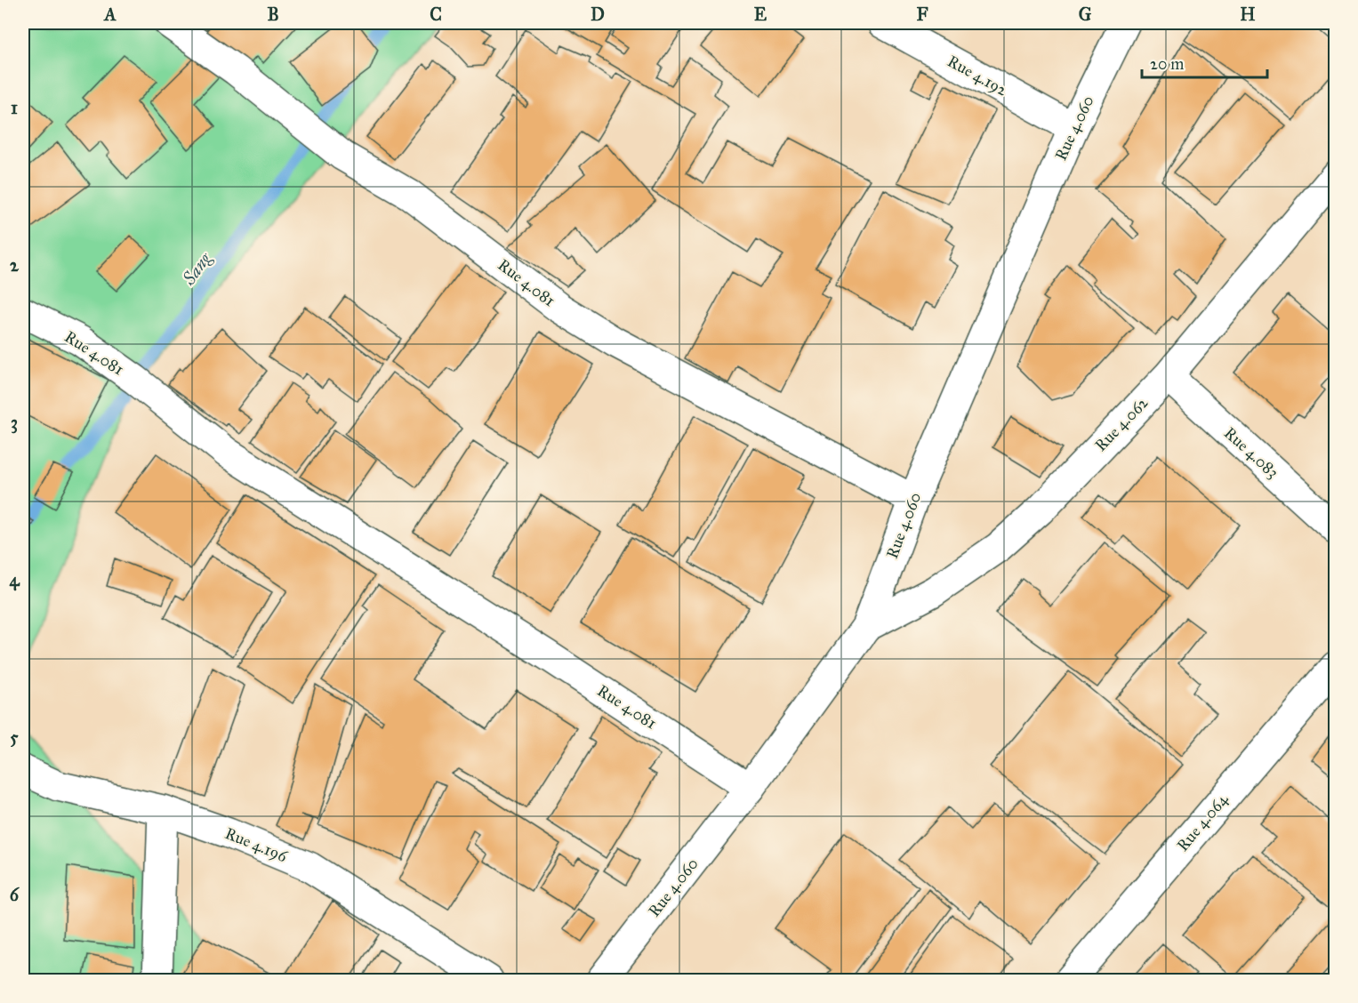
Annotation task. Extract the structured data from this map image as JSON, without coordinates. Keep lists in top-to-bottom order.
{
  "streets": {
    "street": [
      "Rue 4.192",
      "Rue 4.060",
      "Rue 4.081",
      "Rue 4.062",
      "Rue 4.083",
      "Rue 4.064",
      "Rue 4.196"
    ]
  },
  "crossings": [
    ["Rue 4.192", "Rue 4.060"],
    ["Rue 4.060", "Rue 4.081"],
    ["Rue 4.060", "Rue 4.062"],
    ["Rue 4.062", "Rue 4.083"]
  ],
  "water": ["Sang"],
  "scale_bar": "20 m",
  "grid": {
    "columns": [
      "A",
      "B",
      "C",
      "D",
      "E",
      "F",
      "G",
      "H"
    ],
    "rows": [
      "1",
      "2",
      "3",
      "4",
      "5",
      "6"
    ]
  }
}
